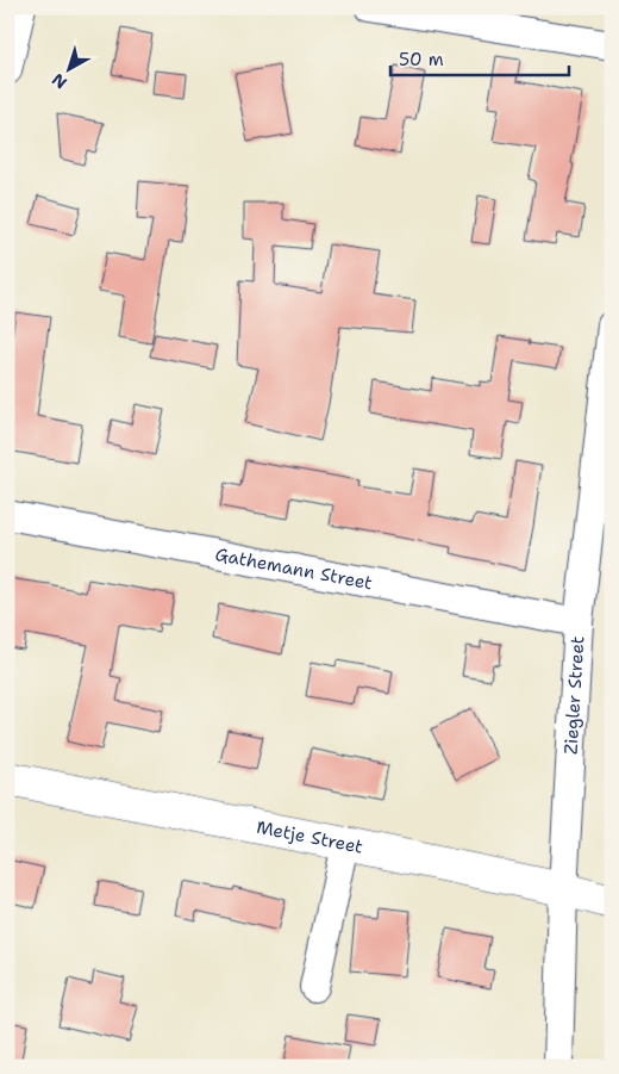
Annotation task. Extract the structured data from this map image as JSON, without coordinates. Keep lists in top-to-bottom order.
{
  "streets": {
    "street": ["Gathemann Street", "Ziegler Street", "Metje Street"]
  },
  "crossings": [
    ["Gathemann Street", "Ziegler Street"],
    ["Ziegler Street", "Metje Street"]
  ],
  "scale_bar": "50 m",
  "north": "bottom left"
}
